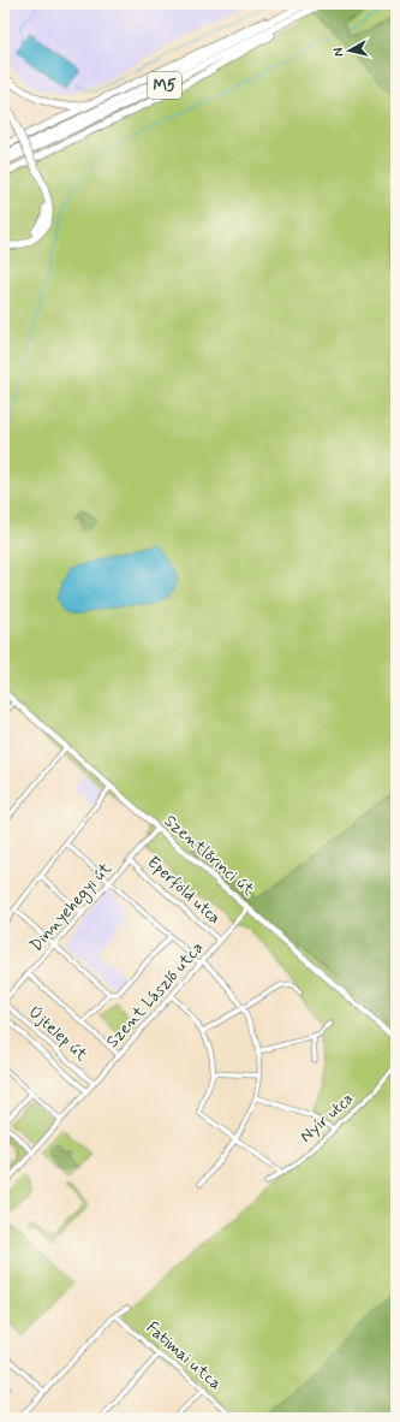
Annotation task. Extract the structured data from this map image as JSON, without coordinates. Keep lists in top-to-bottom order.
{
  "streets": {
    "highway": ["M5"],
    "main road": ["Szentlőrinci út"],
    "street": [
      "Eperföld utca",
      "Dinnyehegyi út",
      "Szent László utca",
      "Újtelep út",
      "Nyír utca",
      "Fatimai utca"
    ]
  },
  "crossings": [
    ["Szentlőrinci út", "Dinnyehegyi út"],
    ["Szentlőrinci út", "Szent László utca"],
    ["Eperföld utca", "Dinnyehegyi út"],
    ["Eperföld utca", "Szent László utca"],
    ["Dinnyehegyi út", "Újtelep út"],
    ["Szent László utca", "Újtelep út"]
  ],
  "north": "left"
}
